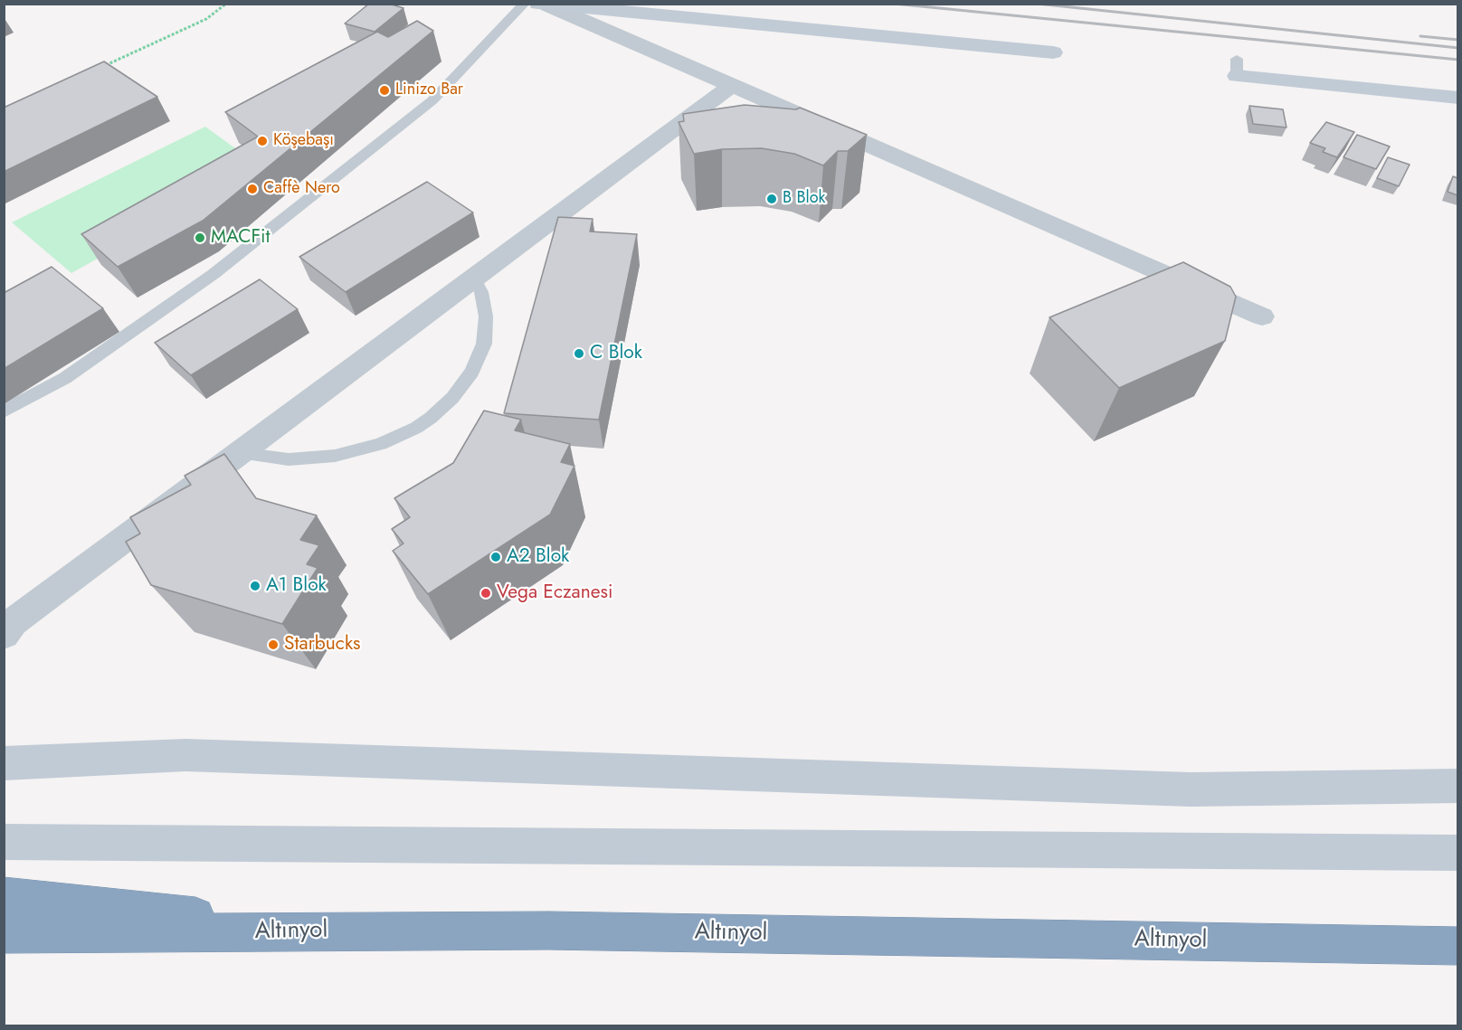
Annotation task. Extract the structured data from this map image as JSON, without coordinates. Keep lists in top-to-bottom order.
{
  "streets": {
    "highway": ["Altınyol"]
  },
  "places": [
    "Linizo Bar",
    "Köşebaşı",
    "Caffè Nero",
    "B Blok",
    "MACFit",
    "C Blok",
    "A2 Blok",
    "A1 Blok",
    "Vega Eczanesi",
    "Starbucks"
  ]
}
